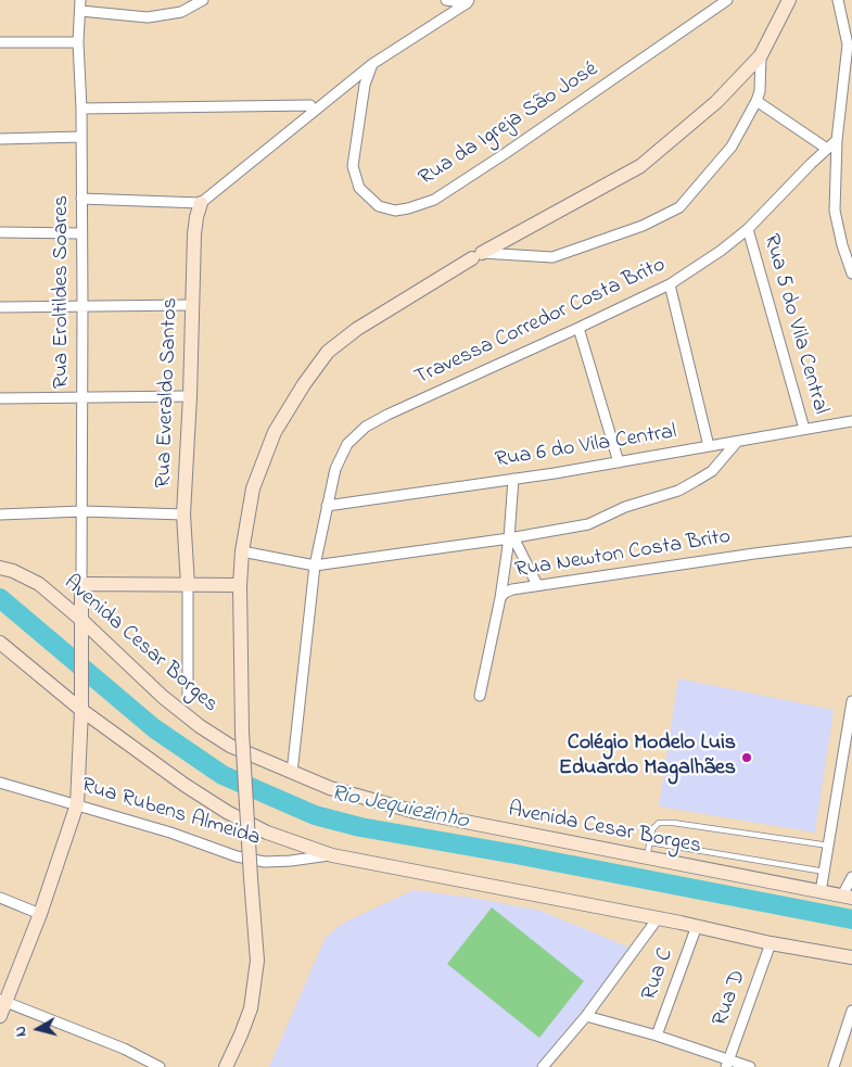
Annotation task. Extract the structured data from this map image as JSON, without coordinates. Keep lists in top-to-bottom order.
{
  "streets": {
    "main road": ["Rua Everaldo Santos", "Avenida Cesar Borges"],
    "street": [
      "Rua da Igreja São José",
      "Rua Eroltildes Soares",
      "Travessa Corredor Costa Brito",
      "Rua 5 do Vila Central",
      "Rua 6 do Vila Central",
      "Rua Newton Costa Brito",
      "Rua Rubens Almeida",
      "Rua C",
      "Rua D"
    ]
  },
  "crossings": [
    ["Travessa Corredor Costa Brito", "Rua 5 do Vila Central"],
    ["Travessa Corredor Costa Brito", "Rua 6 do Vila Central"],
    ["Travessa Corredor Costa Brito", "Avenida Cesar Borges"],
    ["Rua 5 do Vila Central", "Rua 6 do Vila Central"]
  ],
  "water": ["Rio Jequiezinho"],
  "places": ["Colégio Modelo Luis Eduardo Magalhães"],
  "north": "left"
}
